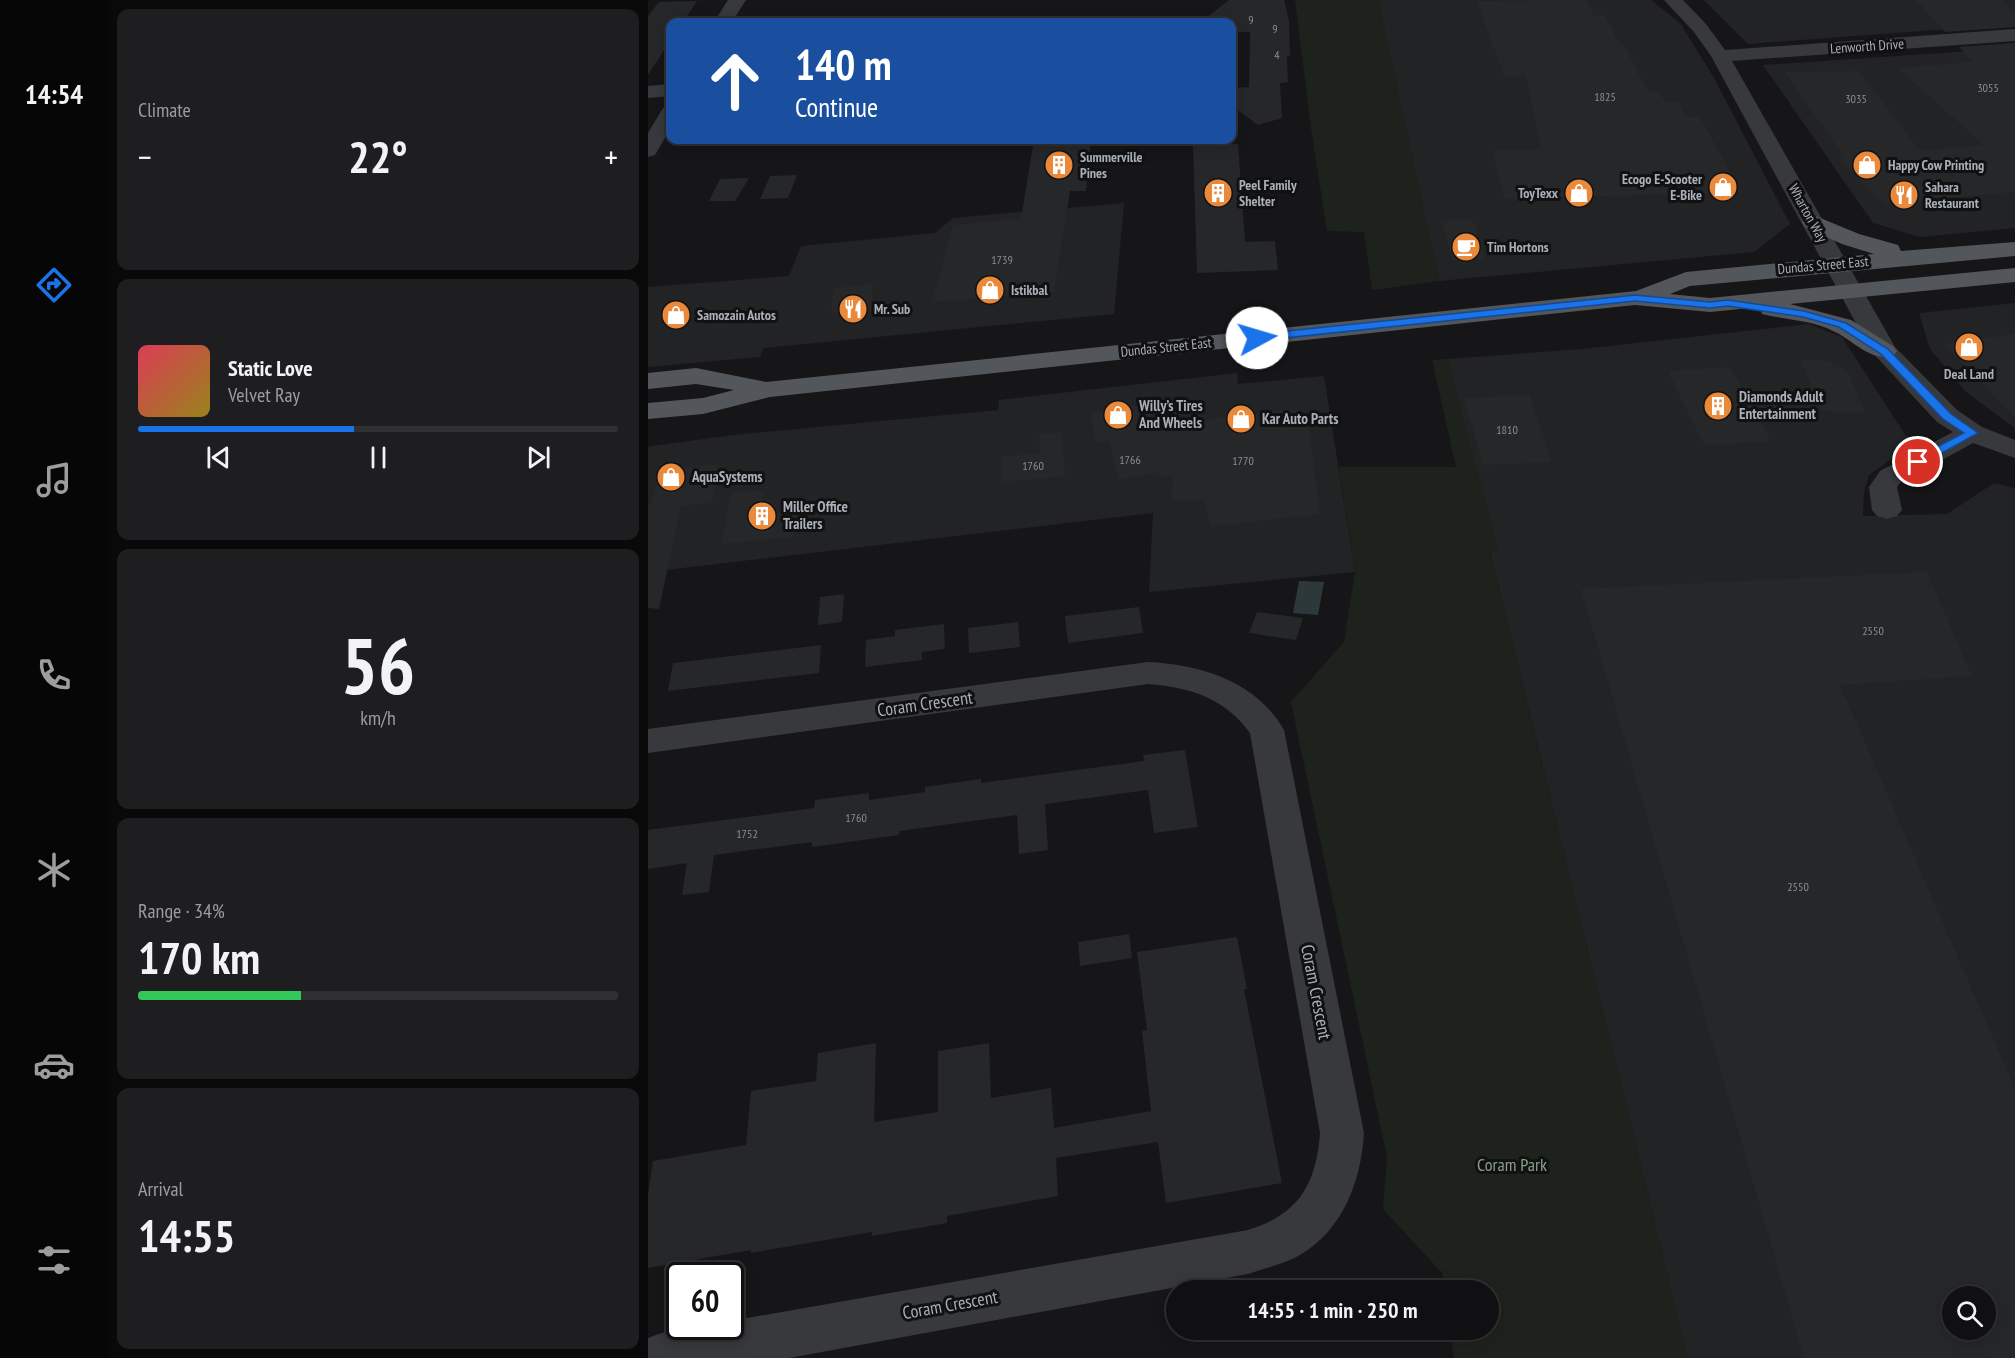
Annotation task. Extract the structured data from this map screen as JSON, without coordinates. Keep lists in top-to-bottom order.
{
  "streets": {
    "main road": ["Dundas Street East"],
    "street": ["Lenworth Drive", "Wharton Way", "Coram Crescent"]
  },
  "crossings": [
    ["Lenworth Drive", "Wharton Way"],
    ["Wharton Way", "Dundas Street East"]
  ],
  "parks": ["Coram Park"],
  "places": {
    "building": [
      "Summerville Pines",
      "Peel Family Shelter",
      "Diamonds Adult Entertainment",
      "Miller Office Trailers"
    ],
    "shop": [
      "Happy Cow Printing",
      "Ecogo E-Scooter E-Bike",
      "ToyTexx",
      "Istikbal",
      "Samozain Autos",
      "Deal Land",
      "Willy’s Tires And Wheels",
      "Kar Auto Parts",
      "AquaSystems"
    ],
    "restaurant": ["Sahara Restaurant", "Mr. Sub"],
    "cafe": ["Tim Hortons"]
  },
  "house_numbers": [
    "9",
    "9",
    "4",
    "3055",
    "1825",
    "3035",
    "1739",
    "1810",
    "1766",
    "1770",
    "1760",
    "2550",
    "1760",
    "1752",
    "2550"
  ],
  "page": {
    "tabs": "14:54",
    "tile": [
      "Climate",
      ["56", "km/h"],
      ["Range · 34%", "170 km"],
      ["Arrival", "14:55"]
    ],
    "turn": ["140 m", "Continue"],
    "heat": ["−", "22°", "+"],
    "song": ["Static Love", "Velvet Ray"],
    "limit": "60",
    "trip": "14:55 · 1 min · 250 m"
  }
}
